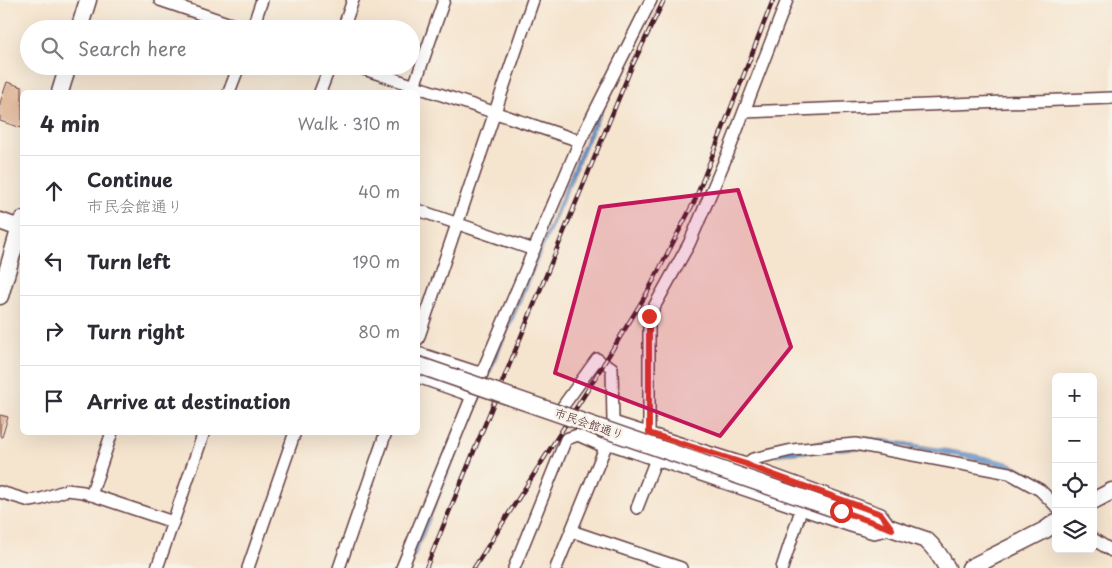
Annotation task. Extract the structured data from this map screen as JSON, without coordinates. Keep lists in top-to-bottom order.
{
  "streets": {
    "street": ["市民会館通り"]
  },
  "page": {
    "search": "Search here",
    "heading": ["4 min", "Walk · 310 m"],
    "list": [
      ["Continue", "市民会館通り", "40 m"],
      ["Turn left", "190 m"],
      ["Turn right", "80 m"],
      "Arrive at destination"
    ],
    "map_buttons": ["+", "−"]
  }
}
